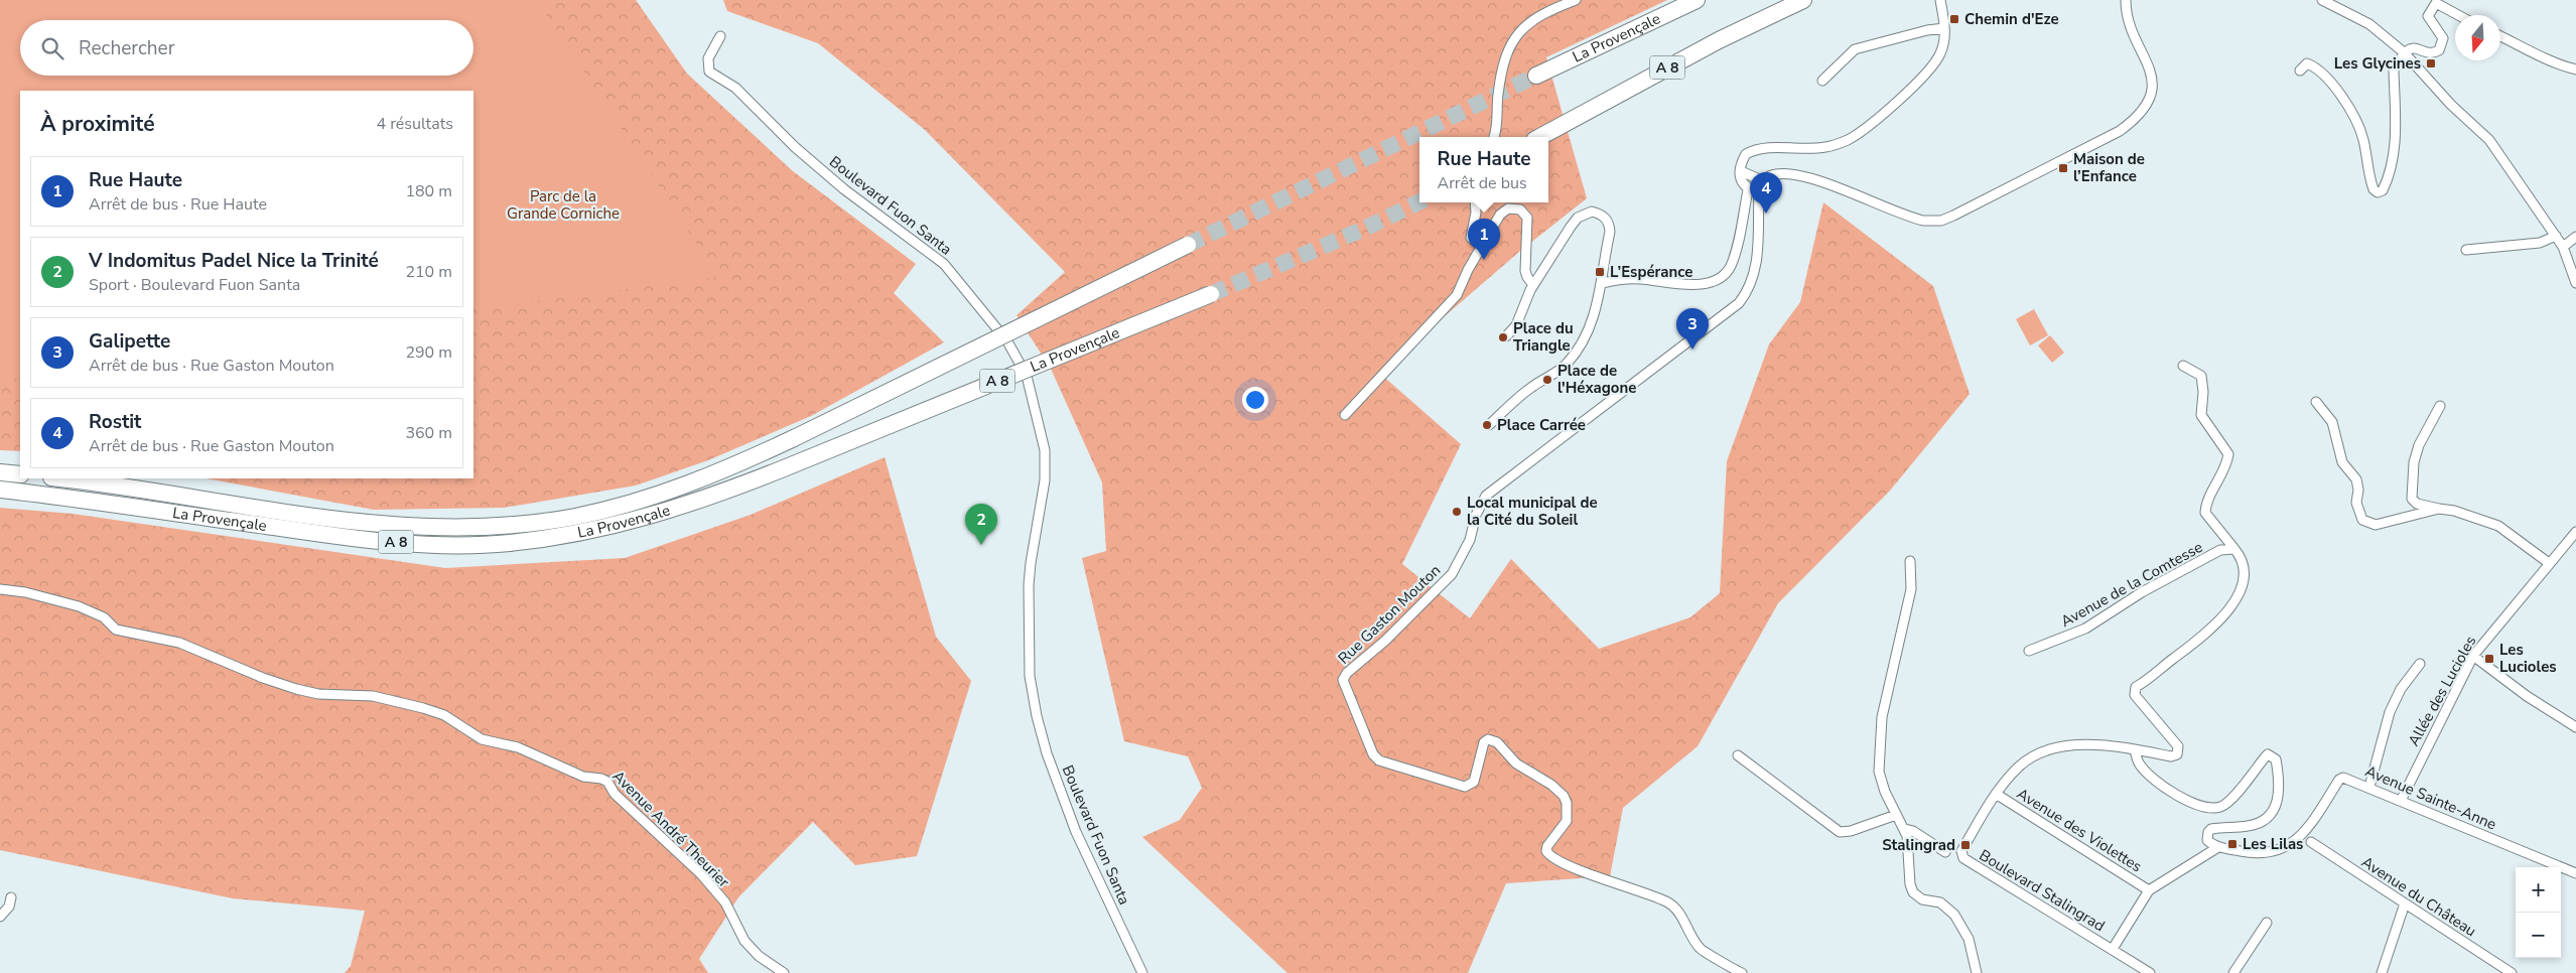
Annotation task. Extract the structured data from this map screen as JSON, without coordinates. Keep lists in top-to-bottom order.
{
  "streets": {
    "highway": ["La Provençale", "A 8"],
    "street": [
      "Boulevard Fuon Santa",
      "Avenue de la Comtesse",
      "Rue Gaston Mouton",
      "Allée des Lucioles",
      "Avenue Sainte-Anne",
      "Avenue André Theurier",
      "Avenue des Violettes",
      "Boulevard Stalingrad",
      "Avenue du Château"
    ]
  },
  "crossings": [
    ["Allée des Lucioles", "Avenue Sainte-Anne"],
    ["Avenue des Violettes", "Boulevard Stalingrad"]
  ],
  "parks": ["Parc de la Grande Corniche"],
  "places": {
    "transit": [
      "Chemin d'Eze",
      "Les Glycines",
      "Maison de l’Enfance",
      "L’Espérance",
      "Les Lucioles",
      "Les Lilas",
      "Stalingrad"
    ],
    "other": [
      "Place du Triangle",
      "Place de l'Héxagone",
      "Place Carrée",
      "Local municipal de la Cité du Soleil"
    ]
  },
  "north": "bottom",
  "page": {
    "search": "Rechercher",
    "heading": ["À proximité", "4 résultats"],
    "popup": ["Rue Haute", "Arrêt de bus"],
    "list": [
      {
        "mark": "1",
        "name": "Rue Haute",
        "note": "Arrêt de bus · Rue Haute",
        "value": "180 m"
      },
      {
        "mark": "2",
        "name": "V Indomitus Padel Nice la Trinité",
        "note": "Sport · Boulevard Fuon Santa",
        "value": "210 m"
      },
      {
        "mark": "3",
        "name": "Galipette",
        "note": "Arrêt de bus · Rue Gaston Mouton",
        "value": "290 m"
      },
      {
        "mark": "4",
        "name": "Rostit",
        "note": "Arrêt de bus · Rue Gaston Mouton",
        "value": "360 m"
      }
    ],
    "pins": [
      "4",
      "1",
      "3",
      "2"
    ],
    "map_buttons": ["+", "−"]
  }
}
